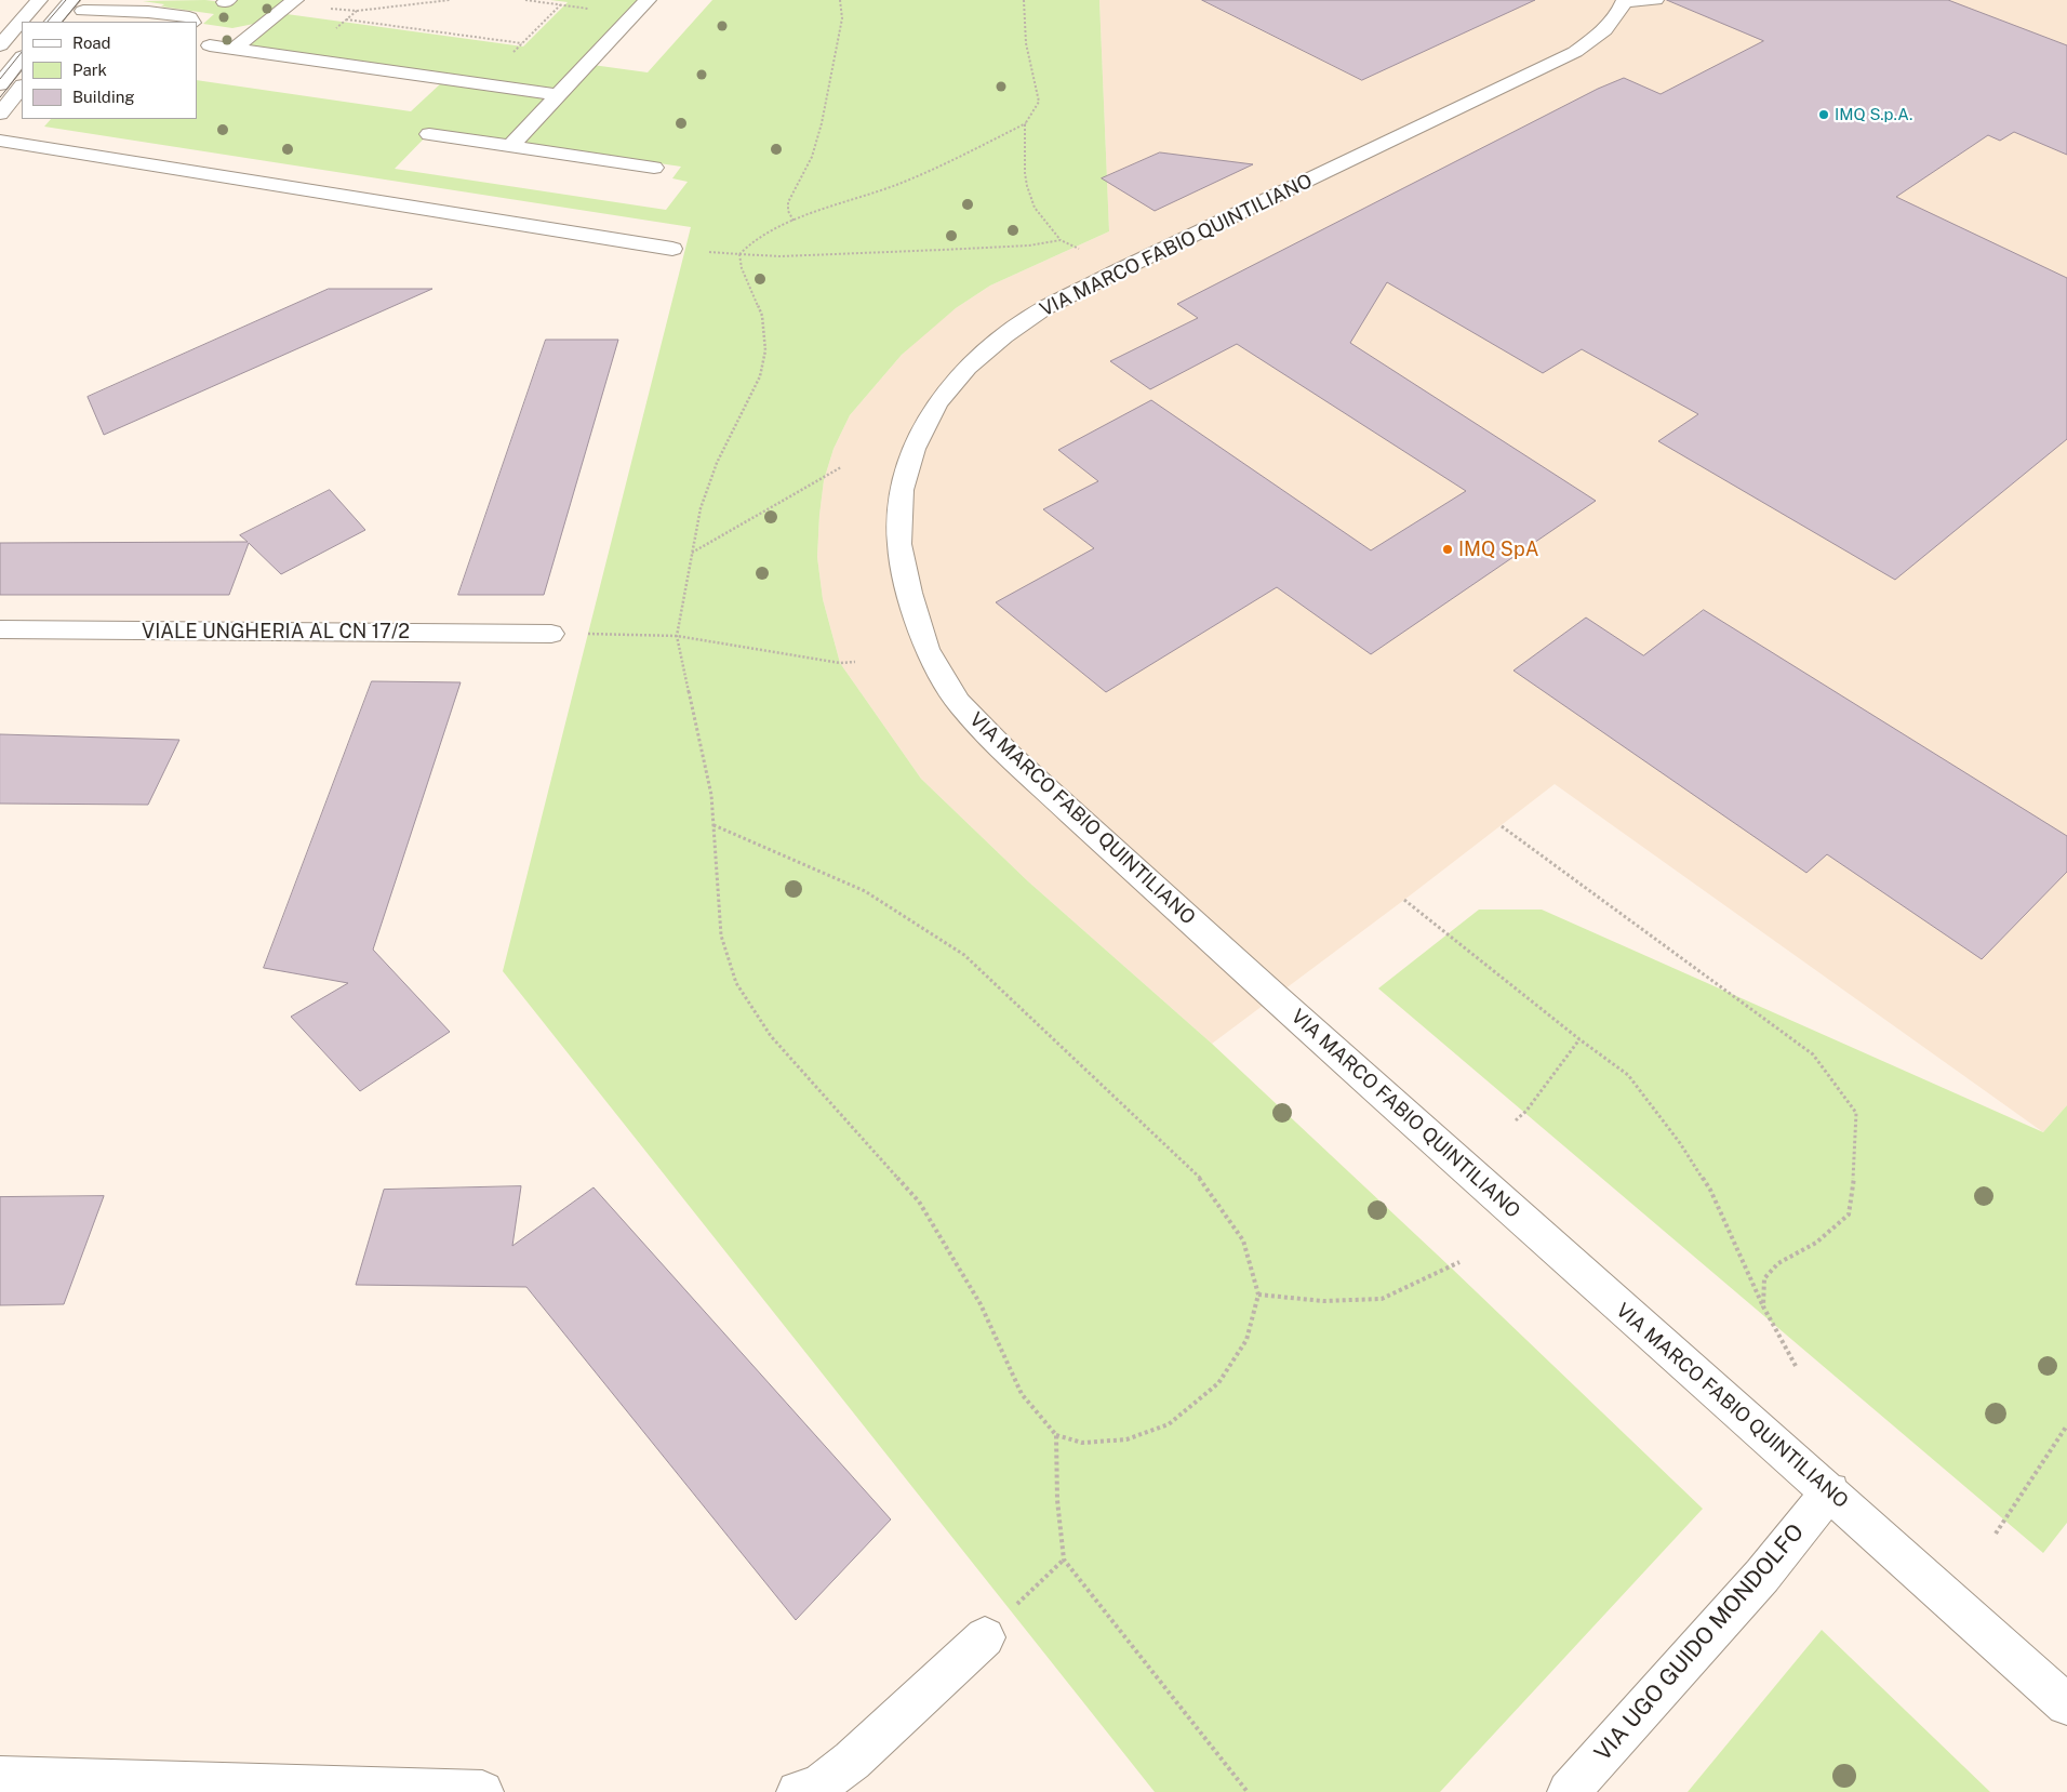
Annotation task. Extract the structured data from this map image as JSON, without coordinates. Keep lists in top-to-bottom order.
{
  "streets": {
    "street": ["VIA MARCO FABIO QUINTILIANO", "VIALE UNGHERIA AL CN 17/2", "VIA UGO GUIDO MONDOLFO"]
  },
  "crossings": [
    ["VIA MARCO FABIO QUINTILIANO", "VIA UGO GUIDO MONDOLFO"]
  ],
  "places": ["IMQ S.p.A.", "IMQ SpA"],
  "legend": ["Road", "Park", "Building"]
}
